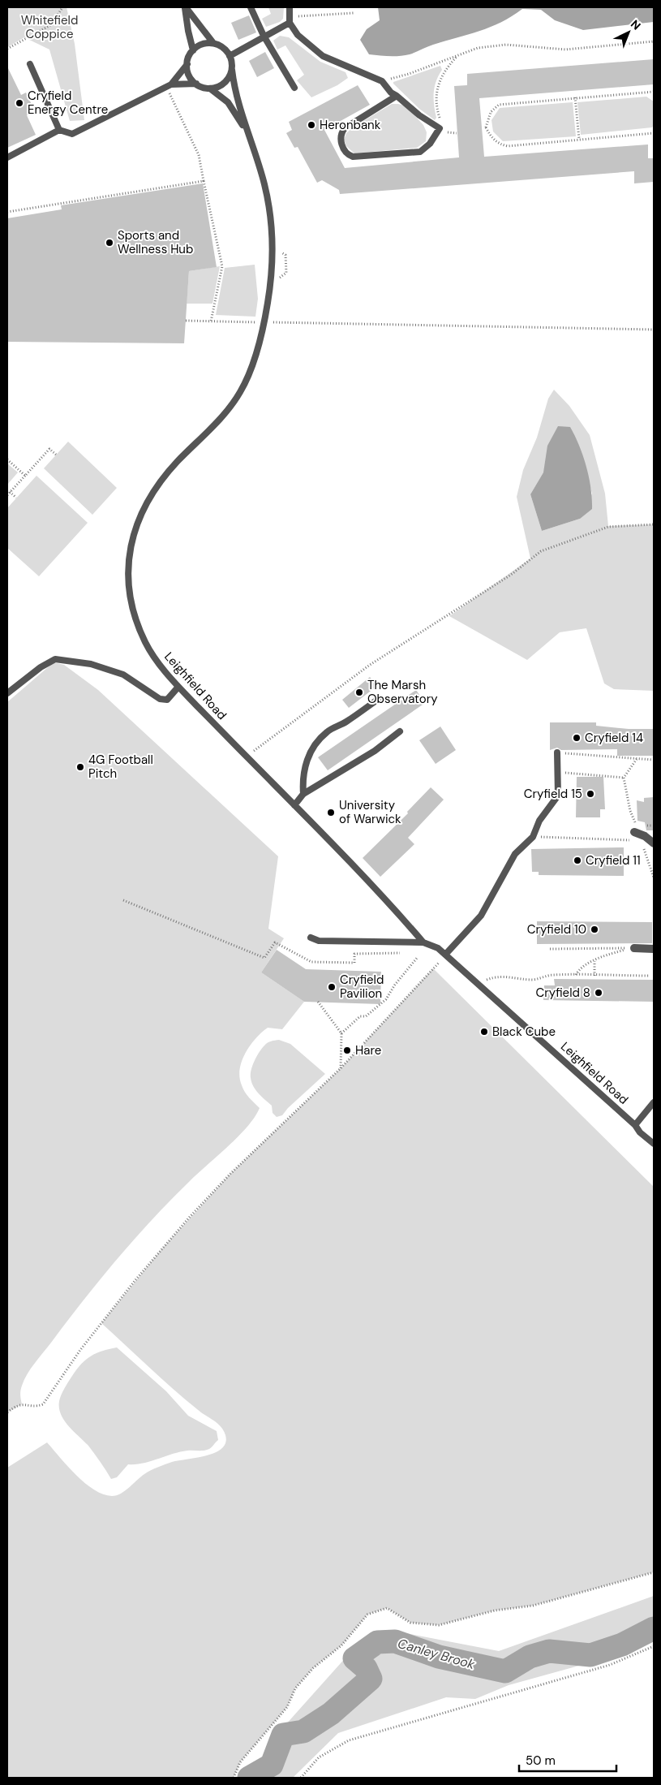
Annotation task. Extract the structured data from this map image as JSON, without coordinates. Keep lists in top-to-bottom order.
{
  "streets": {
    "lane": ["Leighfield Road"]
  },
  "water": ["Canley Brook"],
  "parks": ["Whitefield Coppice"],
  "places": [
    "Cryfield Energy Centre",
    "Heronbank",
    "Sports and Wellness Hub",
    "The Marsh Observatory",
    "Cryfield 14",
    "4G Football Pitch",
    "Cryfield 15",
    "University of Warwick",
    "Cryfield 11",
    "Cryfield 10",
    "Cryfield Pavilion",
    "Cryfield 8",
    "Black Cube",
    "Hare"
  ],
  "scale_bar": "50 m",
  "north": "top right"
}
